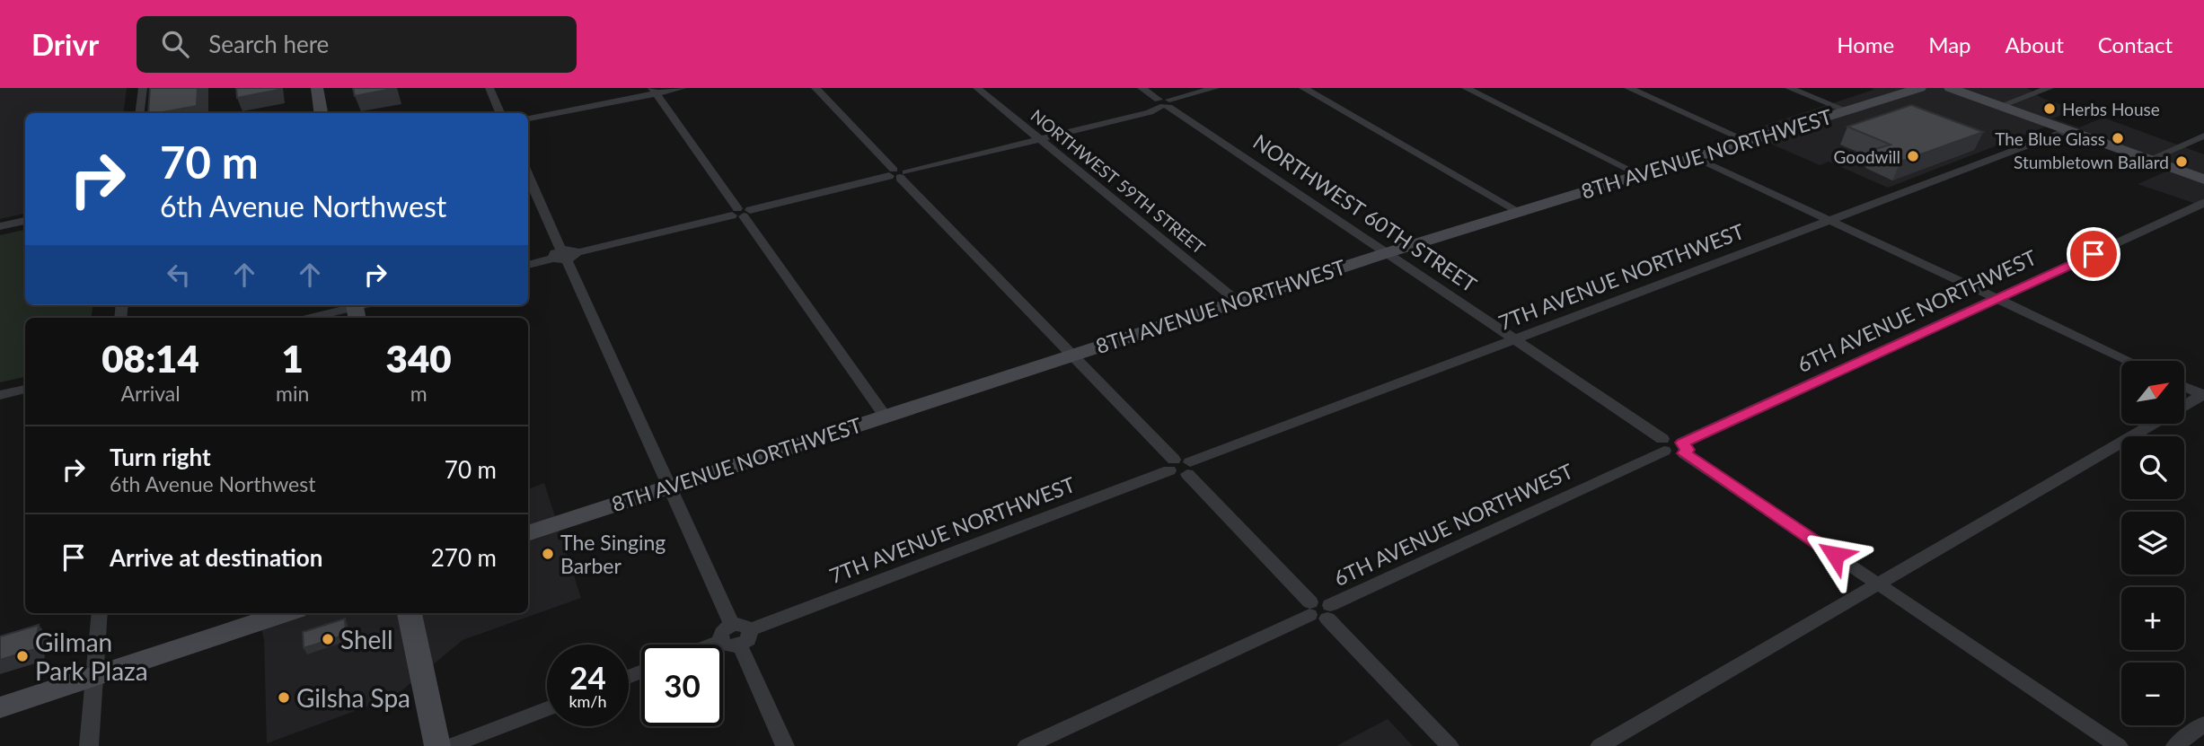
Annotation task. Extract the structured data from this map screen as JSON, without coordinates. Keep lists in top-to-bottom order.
{
  "streets": {
    "main road": ["8TH AVENUE NORTHWEST"],
    "street": [
      "NORTHWEST 59TH STREET",
      "NORTHWEST 60TH STREET",
      "7TH AVENUE NORTHWEST",
      "6TH AVENUE NORTHWEST"
    ]
  },
  "crossings": [
    ["8TH AVENUE NORTHWEST", "NORTHWEST 59TH STREET"],
    ["8TH AVENUE NORTHWEST", "NORTHWEST 60TH STREET"],
    ["NORTHWEST 60TH STREET", "7TH AVENUE NORTHWEST"],
    ["NORTHWEST 60TH STREET", "6TH AVENUE NORTHWEST"]
  ],
  "places": [
    "Herbs House",
    "The Blue Glass",
    "Goodwill",
    "Stumbletown Ballard",
    "The Singing Barber",
    "Shell",
    "Gilman Park Plaza",
    "Gilsha Spa"
  ],
  "north": "top right",
  "page": {
    "header": "Drivr",
    "search": "Search here",
    "nav": [
      "Home",
      "Map",
      "About",
      "Contact"
    ],
    "turn": ["70 m", "6th Avenue Northwest"],
    "eta": [
      "08:14",
      "Arrival",
      "1",
      "min",
      "340",
      "m"
    ],
    "map_buttons": ["+", "−"],
    "list": [
      {
        "name": "Turn right",
        "note": "6th Avenue Northwest",
        "value": "70 m"
      },
      {
        "name": "Arrive at destination",
        "value": "270 m"
      }
    ],
    "speed": "24 km/h",
    "limit": "30"
  }
}
